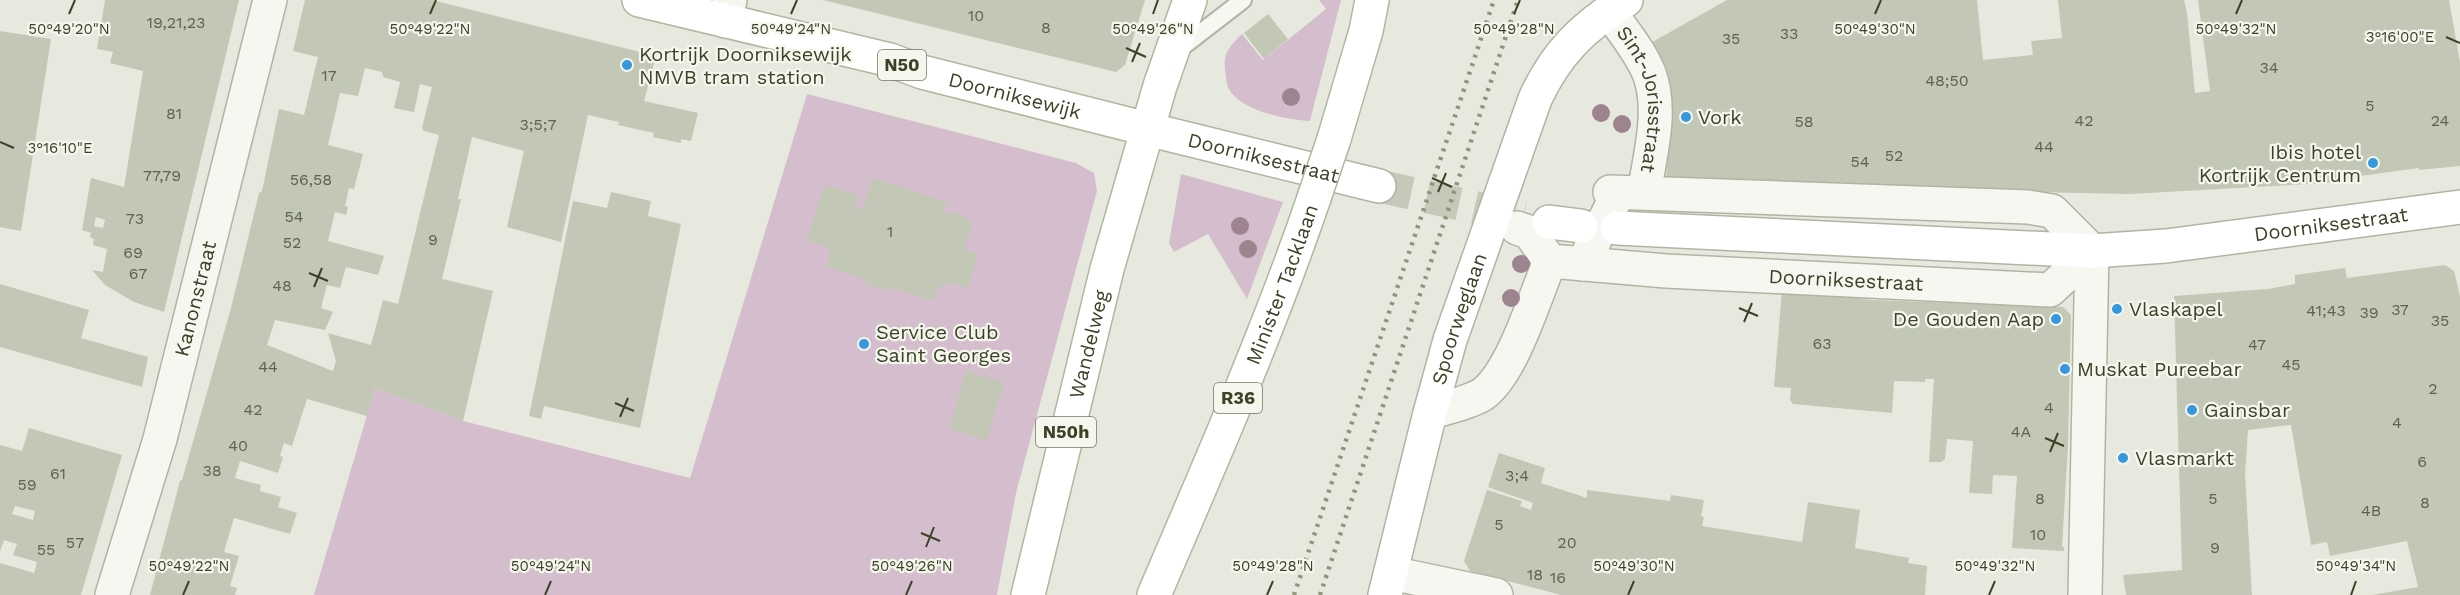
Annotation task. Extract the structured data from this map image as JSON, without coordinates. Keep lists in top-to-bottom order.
{
  "streets": {
    "main road": [
      "N50",
      "Doorniksewijk",
      "Sint-Jorisstraat",
      "Doorniksestraat",
      "Minister Tacklaan",
      "Spoorweglaan",
      "Wandelweg",
      "R36",
      "N50h"
    ],
    "street": ["Kanonstraat"]
  },
  "crossings": [
    ["Doorniksewijk", "Doorniksestraat"],
    ["Doorniksewijk", "Wandelweg"],
    ["Doorniksewijk", "N50h"],
    ["Sint-Jorisstraat", "Spoorweglaan"],
    ["Doorniksestraat", "Wandelweg"],
    ["Doorniksestraat", "N50h"],
    ["Wandelweg", "N50h"]
  ],
  "places": [
    "Kortrijk Doorniksewijk NMVB tram station",
    "Vork",
    "Ibis hotel Kortrijk Centrum",
    "Vlaskapel",
    "De Gouden Aap",
    "Service Club Saint Georges",
    "Muskat Pureebar",
    "Gainsbar",
    "Vlasmarkt"
  ],
  "house_numbers": [
    "10",
    "19,21,23",
    "8",
    "33",
    "35",
    "34",
    "17",
    "48;50",
    "5",
    "81",
    "42",
    "24",
    "58",
    "3;5;7",
    "44",
    "52",
    "54",
    "77,79",
    "56,58",
    "54",
    "73",
    "1",
    "9",
    "52",
    "69",
    "67",
    "48",
    "37",
    "41;43",
    "39",
    "35",
    "63",
    "47",
    "45",
    "44",
    "2",
    "4",
    "42",
    "4",
    "4A",
    "40",
    "6",
    "38",
    "61",
    "3;4",
    "59",
    "8",
    "5",
    "8",
    "4B",
    "5",
    "10",
    "57",
    "20",
    "9",
    "55",
    "18",
    "16"
  ],
  "coordinates": [
    "50°49'20\"N",
    "50°49'22\"N",
    "50°49'24\"N",
    "50°49'26\"N",
    "50°49'28\"N",
    "50°49'30\"N",
    "50°49'32\"N",
    "3°16'00\"E",
    "3°16'10\"E",
    "50°49'34\"N"
  ]
}
